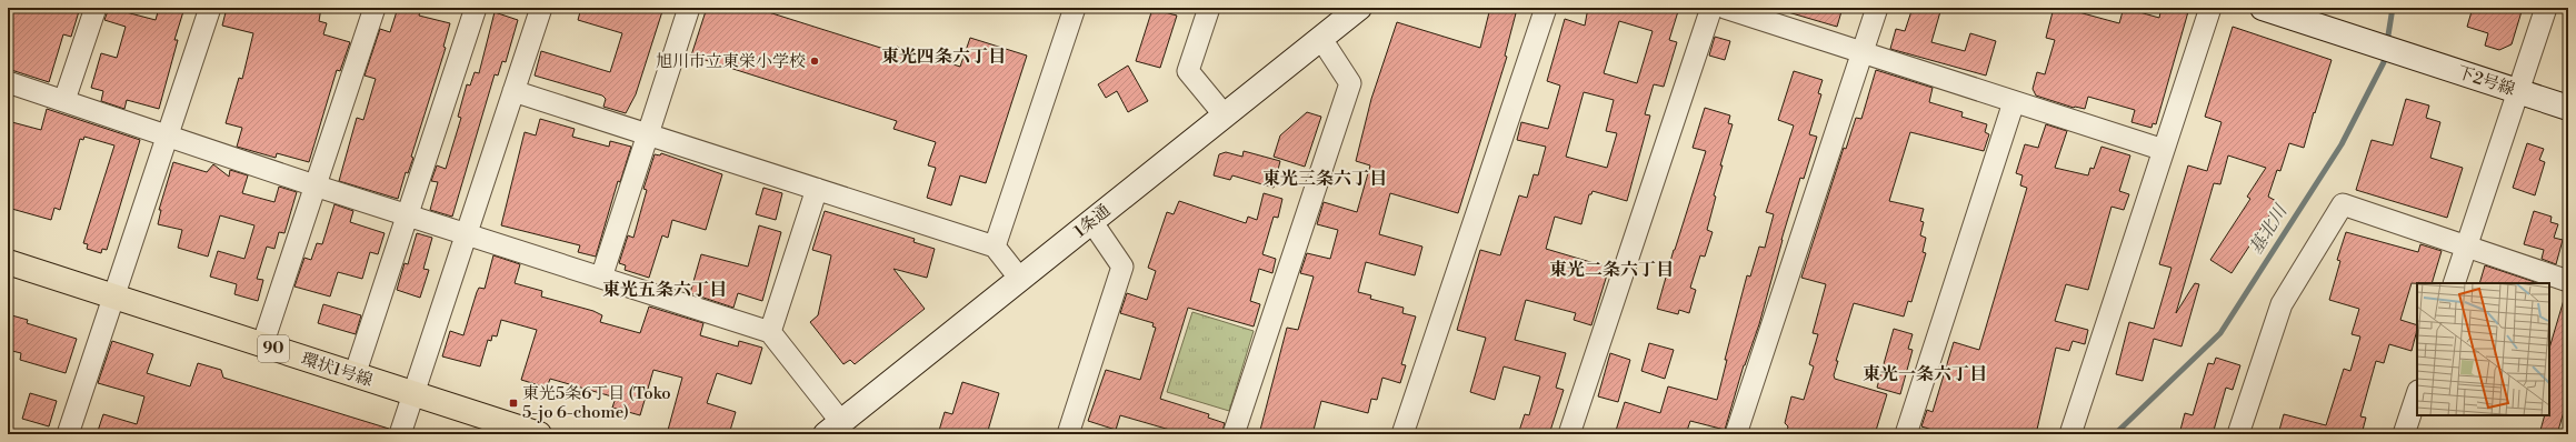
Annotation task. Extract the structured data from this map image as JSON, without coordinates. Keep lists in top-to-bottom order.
{
  "streets": {
    "main road": [
      "下2号線",
      "1条通",
      "90",
      "環状1号線"
    ]
  },
  "districts": [
    "東光四条六丁目",
    "東光三条六丁目",
    "東光二条六丁目",
    "東光五条六丁目",
    "東光一条六丁目"
  ],
  "water": ["基北川"],
  "places": {
    "other": ["旭川市立東栄小学校"],
    "transit": ["東光5条6丁目 (Toko 5-jo 6-chome)"]
  }
}
